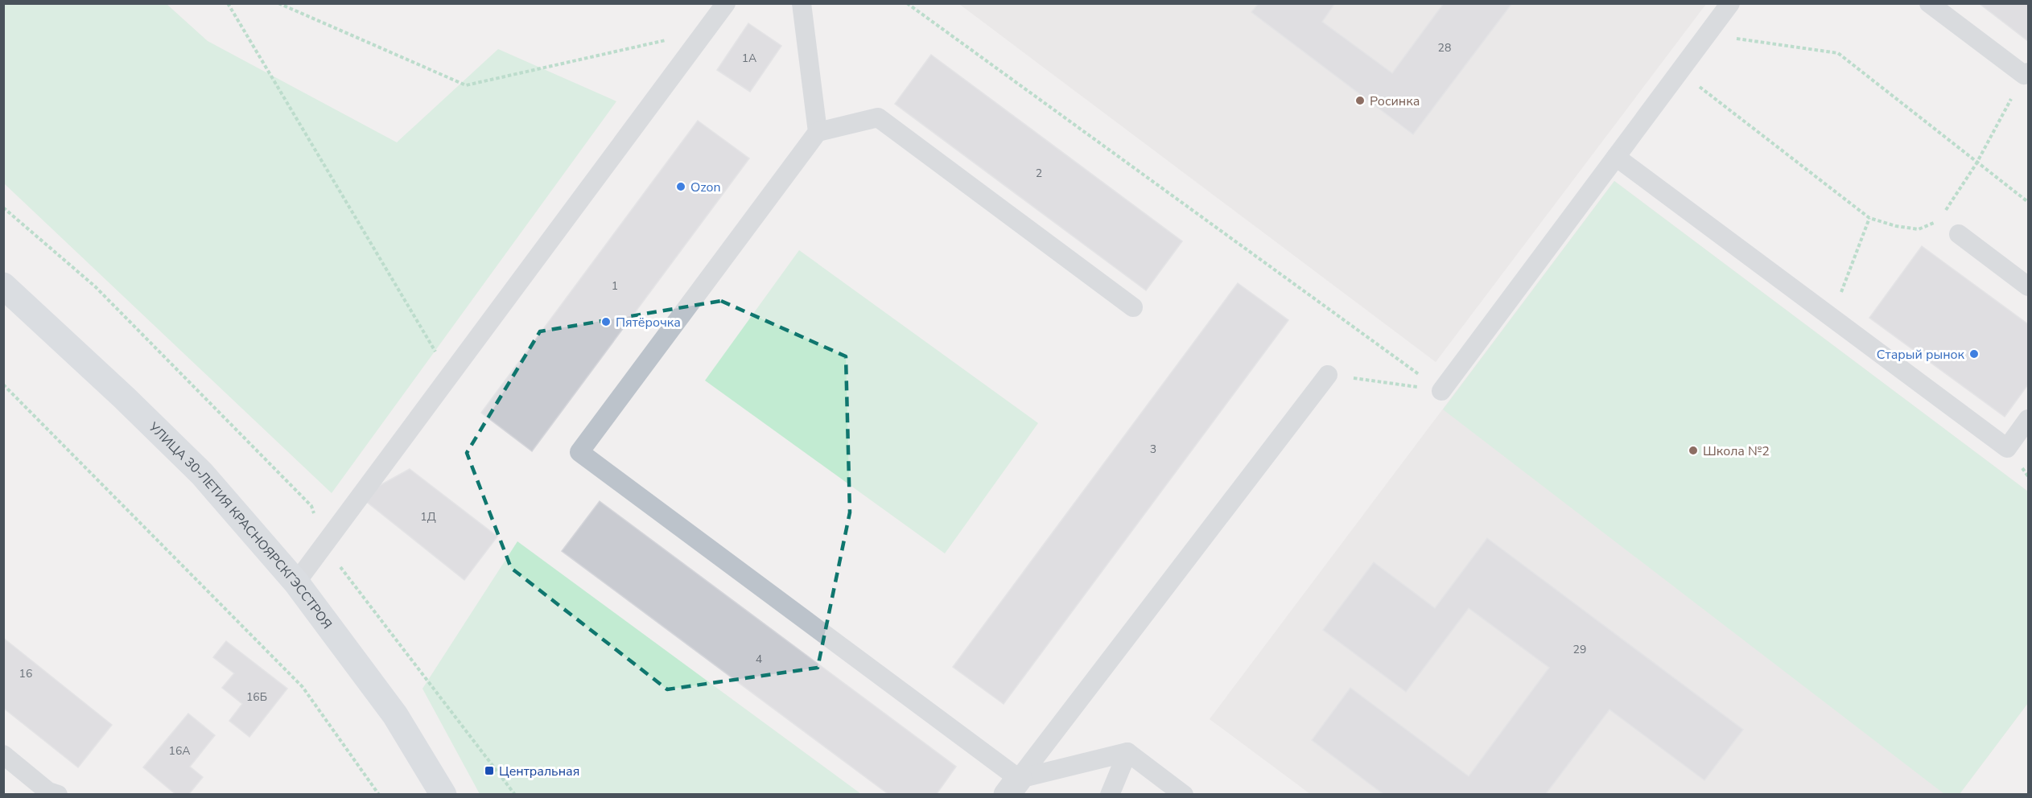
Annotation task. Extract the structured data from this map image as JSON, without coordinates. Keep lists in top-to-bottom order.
{
  "streets": {
    "main road": ["УЛИЦА 30-ЛЕТИЯ КРАСНОЯРСКГЭССТРОЯ"]
  },
  "places": {
    "other": [
      "Росинка",
      "Ozon",
      "Пятёрочка",
      "Старый рынок",
      "Школа №2"
    ],
    "transit": ["Центральная"]
  },
  "house_numbers": [
    "28",
    "1А",
    "2",
    "1",
    "3",
    "1Д",
    "29",
    "4",
    "16",
    "16Б",
    "16А"
  ]
}
